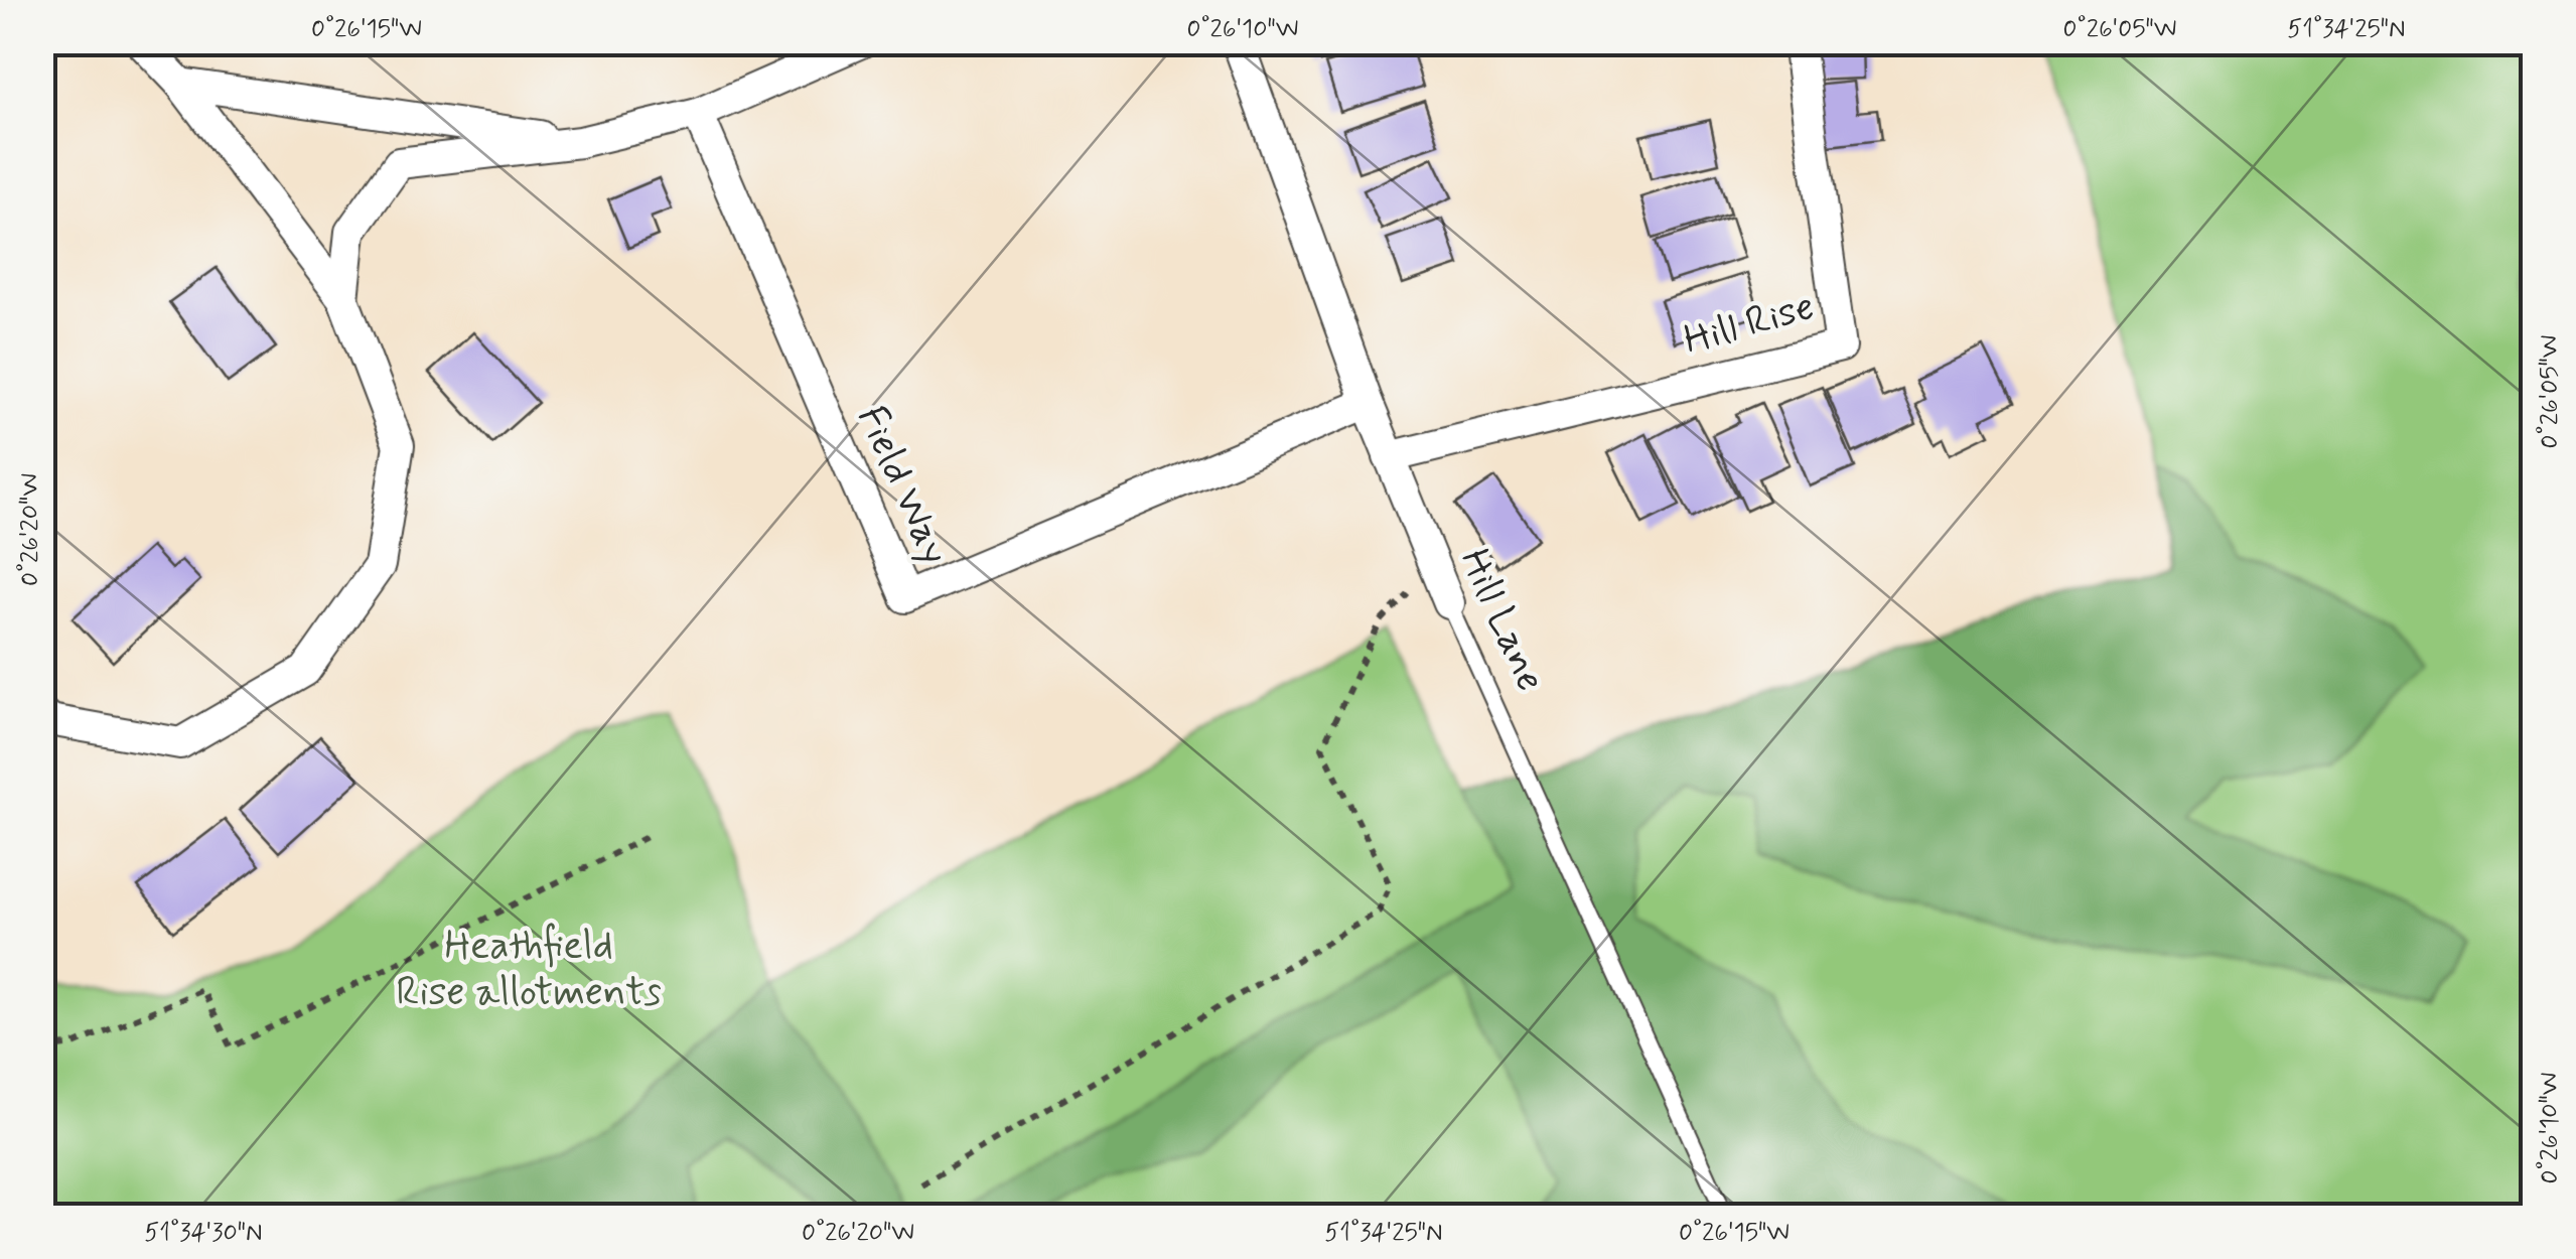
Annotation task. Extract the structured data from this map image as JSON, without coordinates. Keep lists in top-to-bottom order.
{
  "streets": {
    "street": ["Hill Rise", "Field Way", "Hill Lane"]
  },
  "crossings": [
    ["Hill Rise", "Hill Lane"],
    ["Field Way", "Hill Lane"]
  ],
  "parks": ["Heathfield Rise allotments"],
  "coordinates": [
    "0°26'15\"W",
    "0°26'10\"W",
    "0°26'05\"W",
    "51°34'25\"N",
    "0°26'20\"W",
    "51°34'30\"N"
  ]
}
